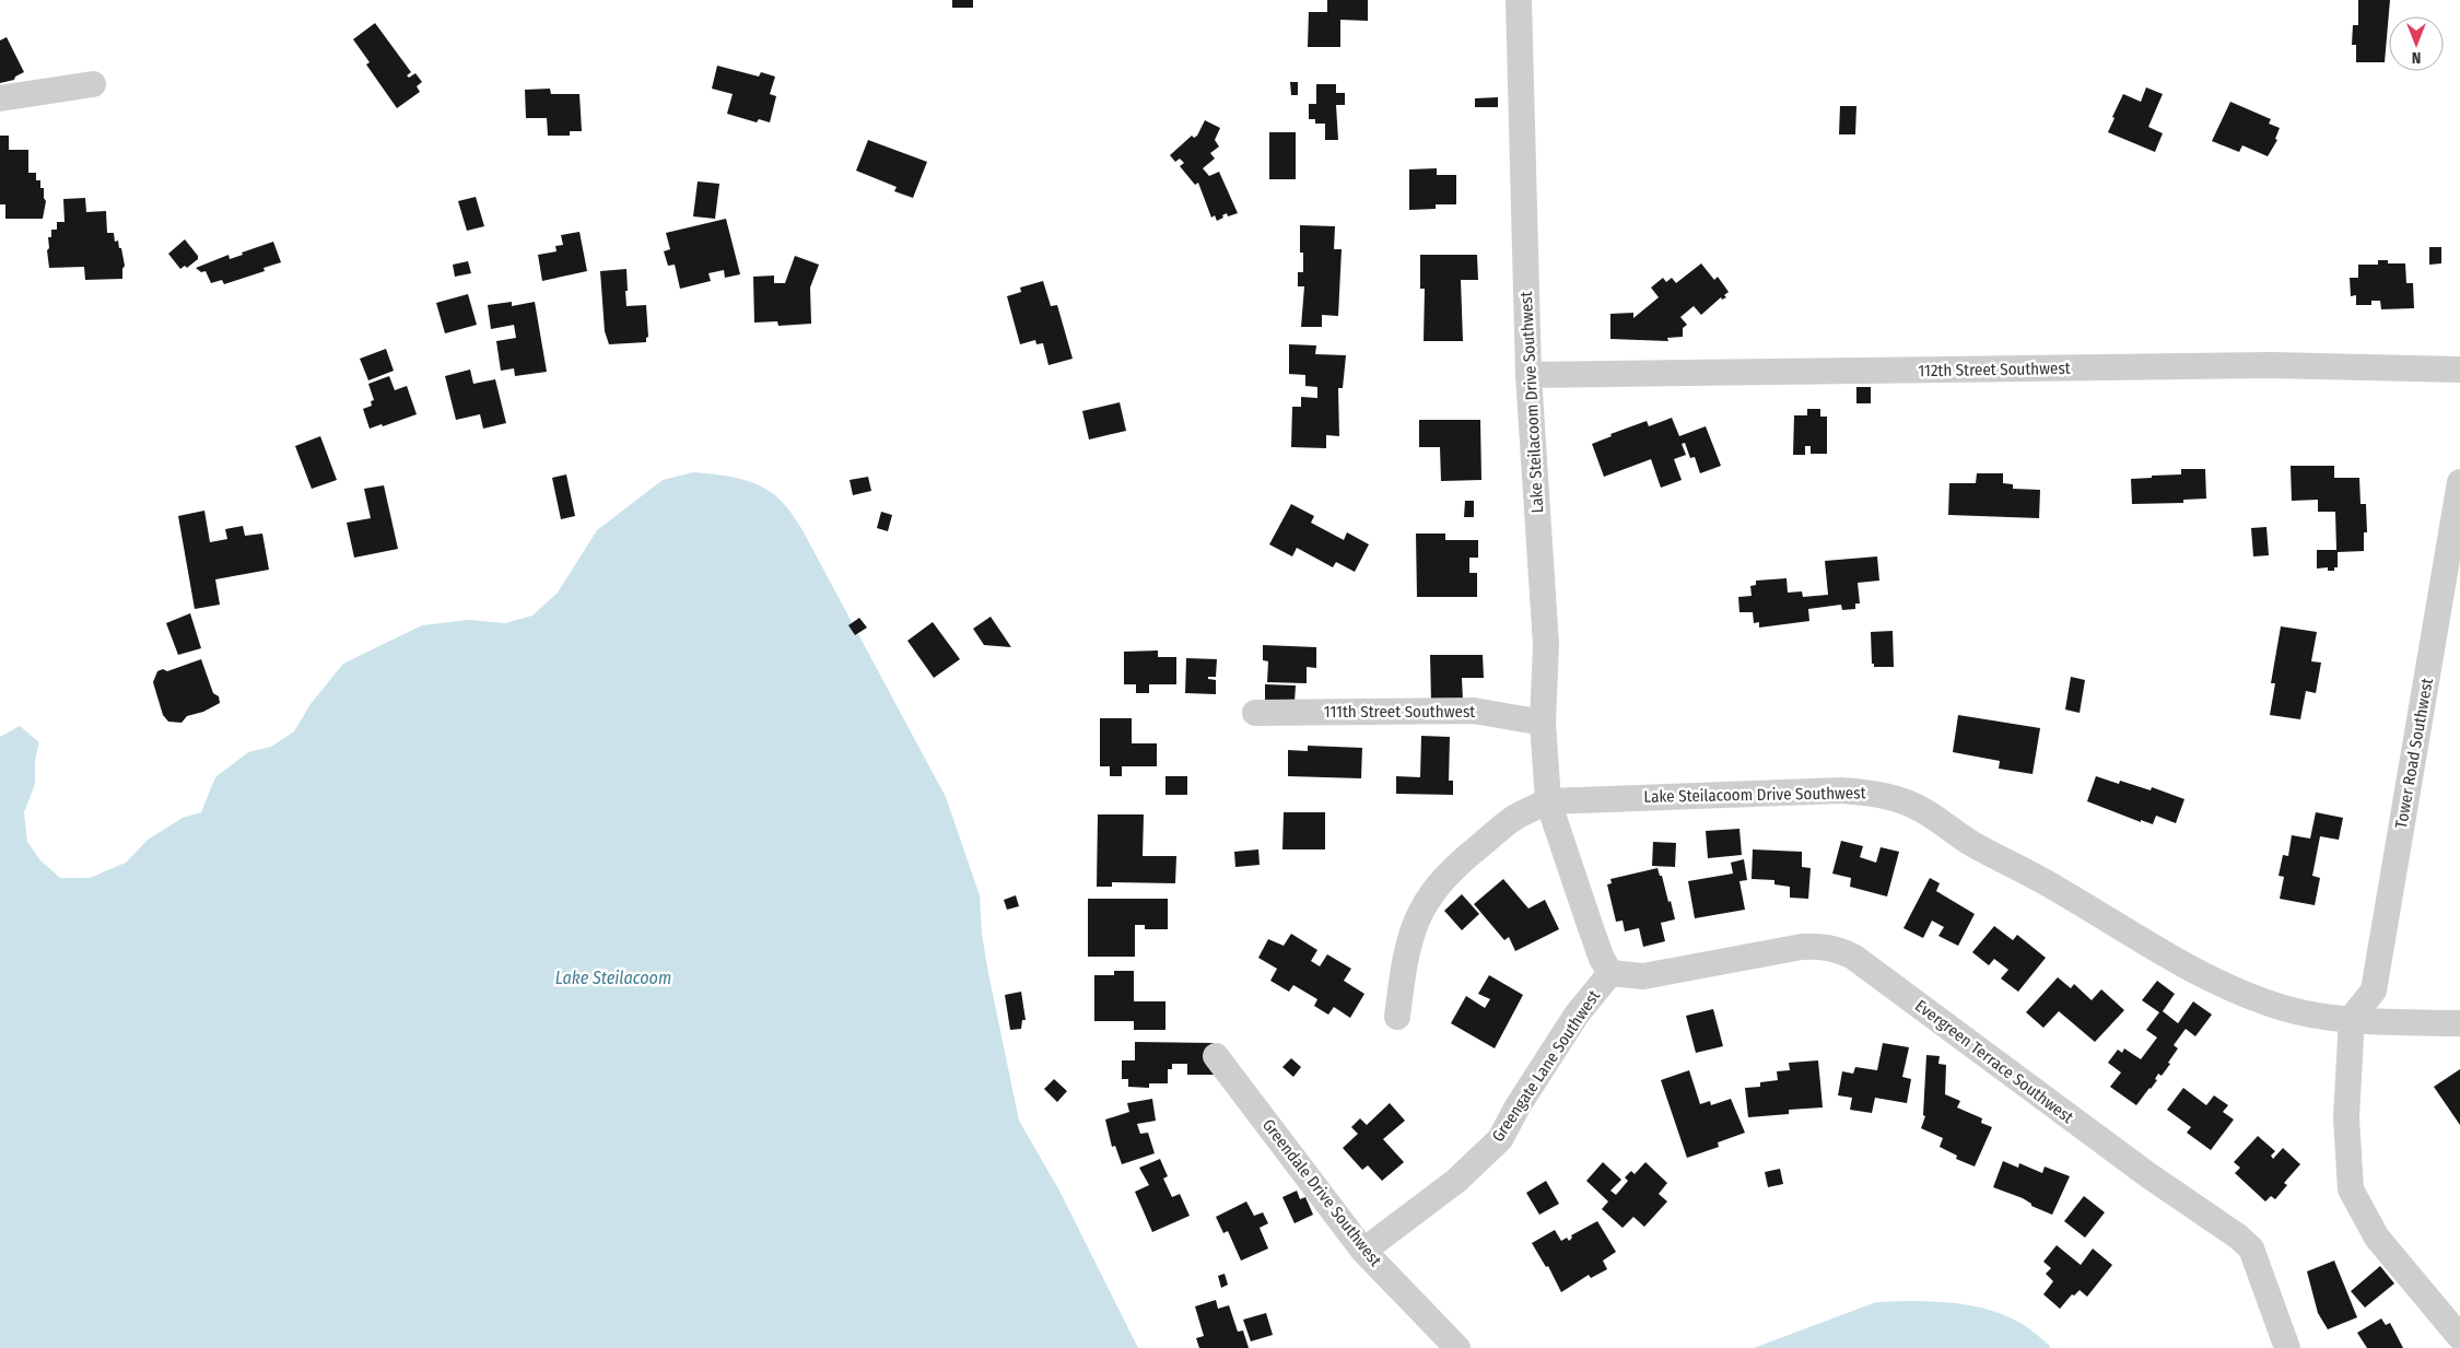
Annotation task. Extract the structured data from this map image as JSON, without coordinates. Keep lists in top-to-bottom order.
{
  "streets": {
    "street": [
      "112th Street Southwest",
      "Lake Steilacoom Drive Southwest",
      "111th Street Southwest",
      "Tower Road Southwest",
      "Evergreen Terrace Southwest",
      "Greengate Lane Southwest",
      "Greendale Drive Southwest"
    ]
  },
  "crossings": [
    ["112th Street Southwest", "Lake Steilacoom Drive Southwest"],
    ["Lake Steilacoom Drive Southwest", "111th Street Southwest"],
    ["Lake Steilacoom Drive Southwest", "Tower Road Southwest"],
    ["Lake Steilacoom Drive Southwest", "Greengate Lane Southwest"],
    ["Evergreen Terrace Southwest", "Greengate Lane Southwest"],
    ["Greengate Lane Southwest", "Greendale Drive Southwest"]
  ],
  "water": ["Lake Steilacoom"],
  "north": "bottom"
}
